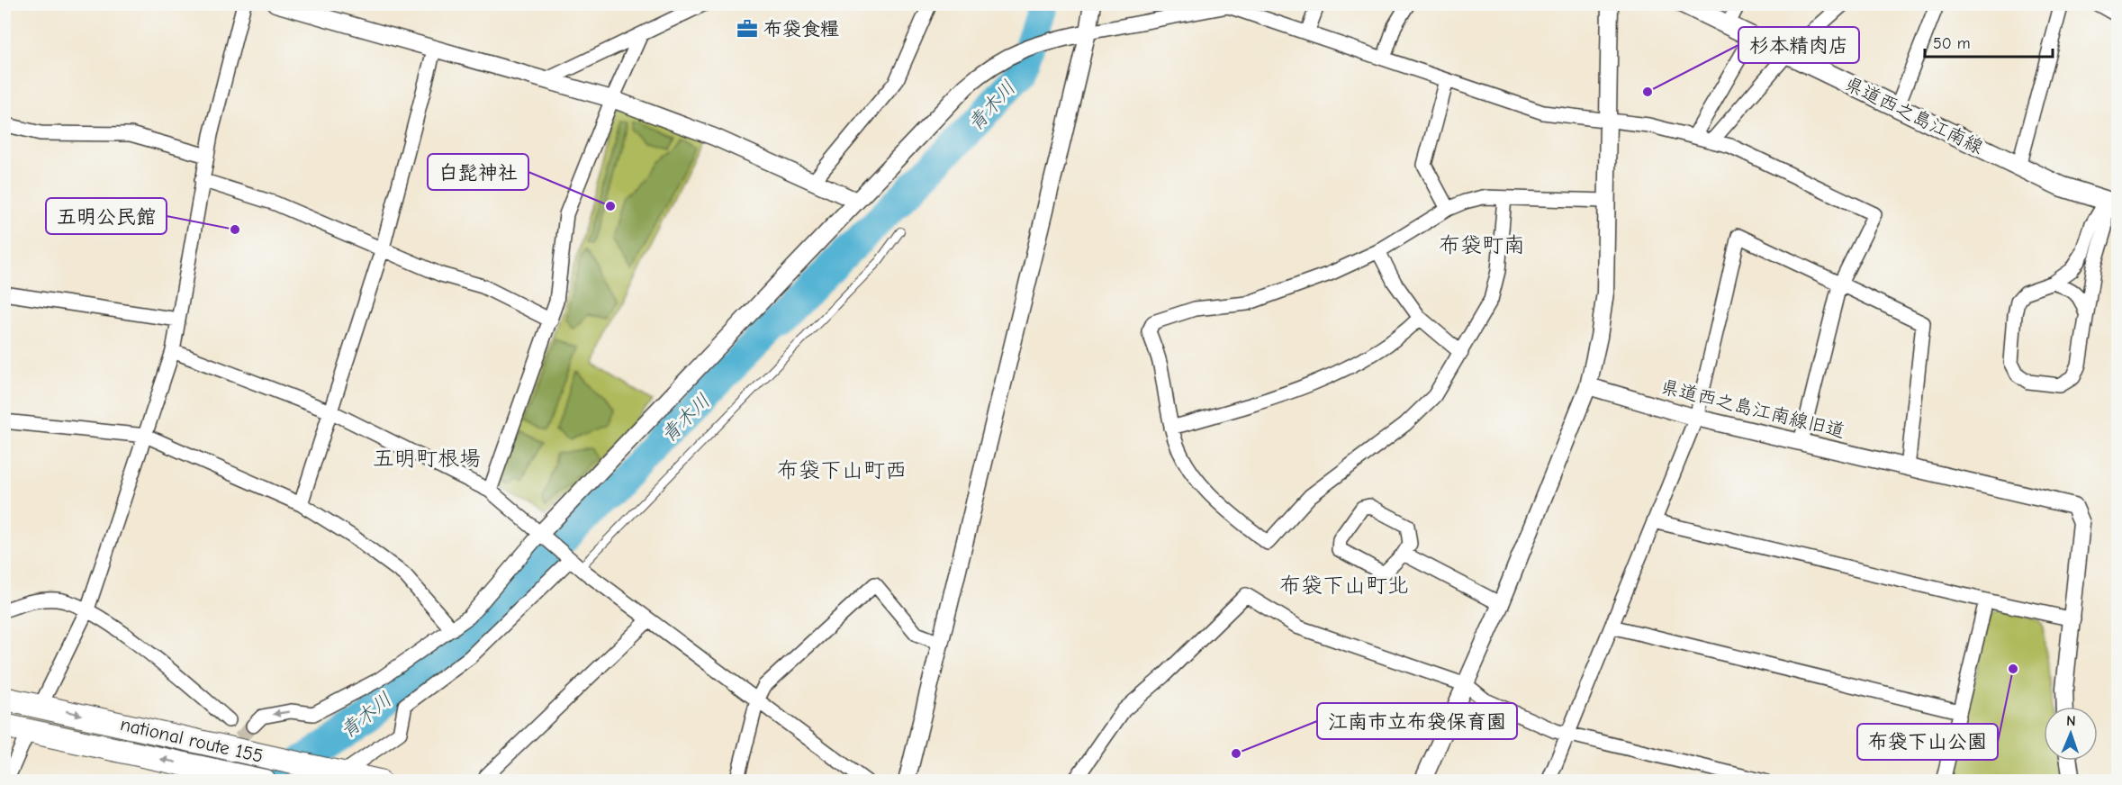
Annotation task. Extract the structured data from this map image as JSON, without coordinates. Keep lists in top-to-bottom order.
{
  "streets": {
    "highway": ["national route 155"],
    "main road": ["県道西之島江南線"],
    "street": ["県道西之島江南線旧道"]
  },
  "districts": [
    "布袋町南",
    "五明町根場",
    "布袋下山町西",
    "布袋下山町北"
  ],
  "water": ["青木川"],
  "places": {
    "office": ["布袋食糧"],
    "other": [
      "杉本精肉店",
      "白髭神社",
      "五明公民館",
      "布袋下山公園",
      "江南市立布袋保育園"
    ]
  },
  "scale_bar": "50 m",
  "north": "top"
}
